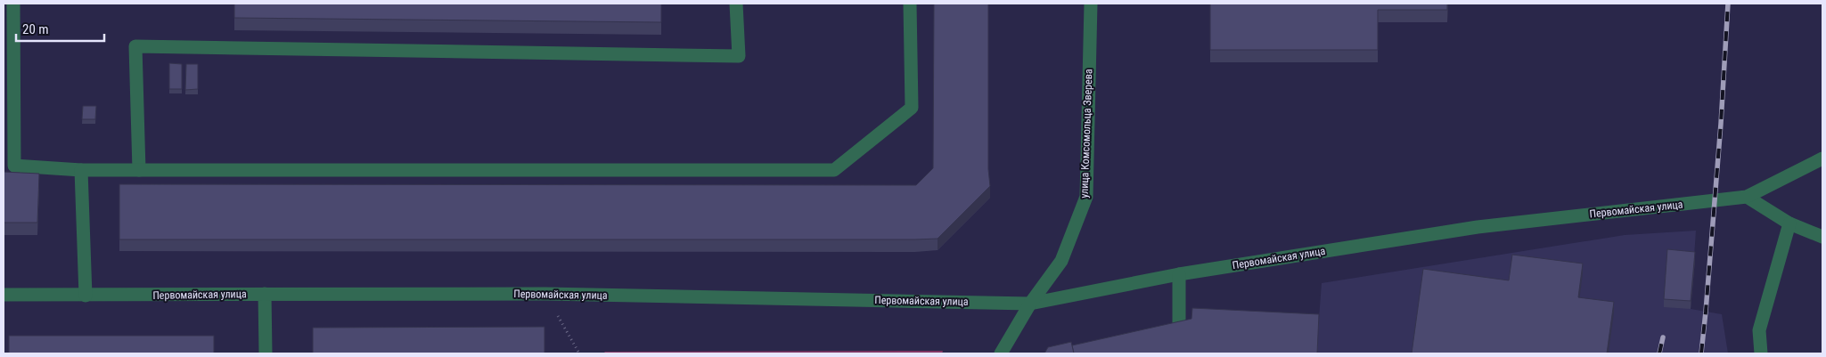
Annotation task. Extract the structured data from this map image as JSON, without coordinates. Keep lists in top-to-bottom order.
{
  "streets": {
    "street": ["улица Комсомольца Зверева", "Первомайская улица"]
  },
  "crossings": [
    ["улица Комсомольца Зверева", "Первомайская улица"]
  ],
  "scale_bar": "20 m"
}
